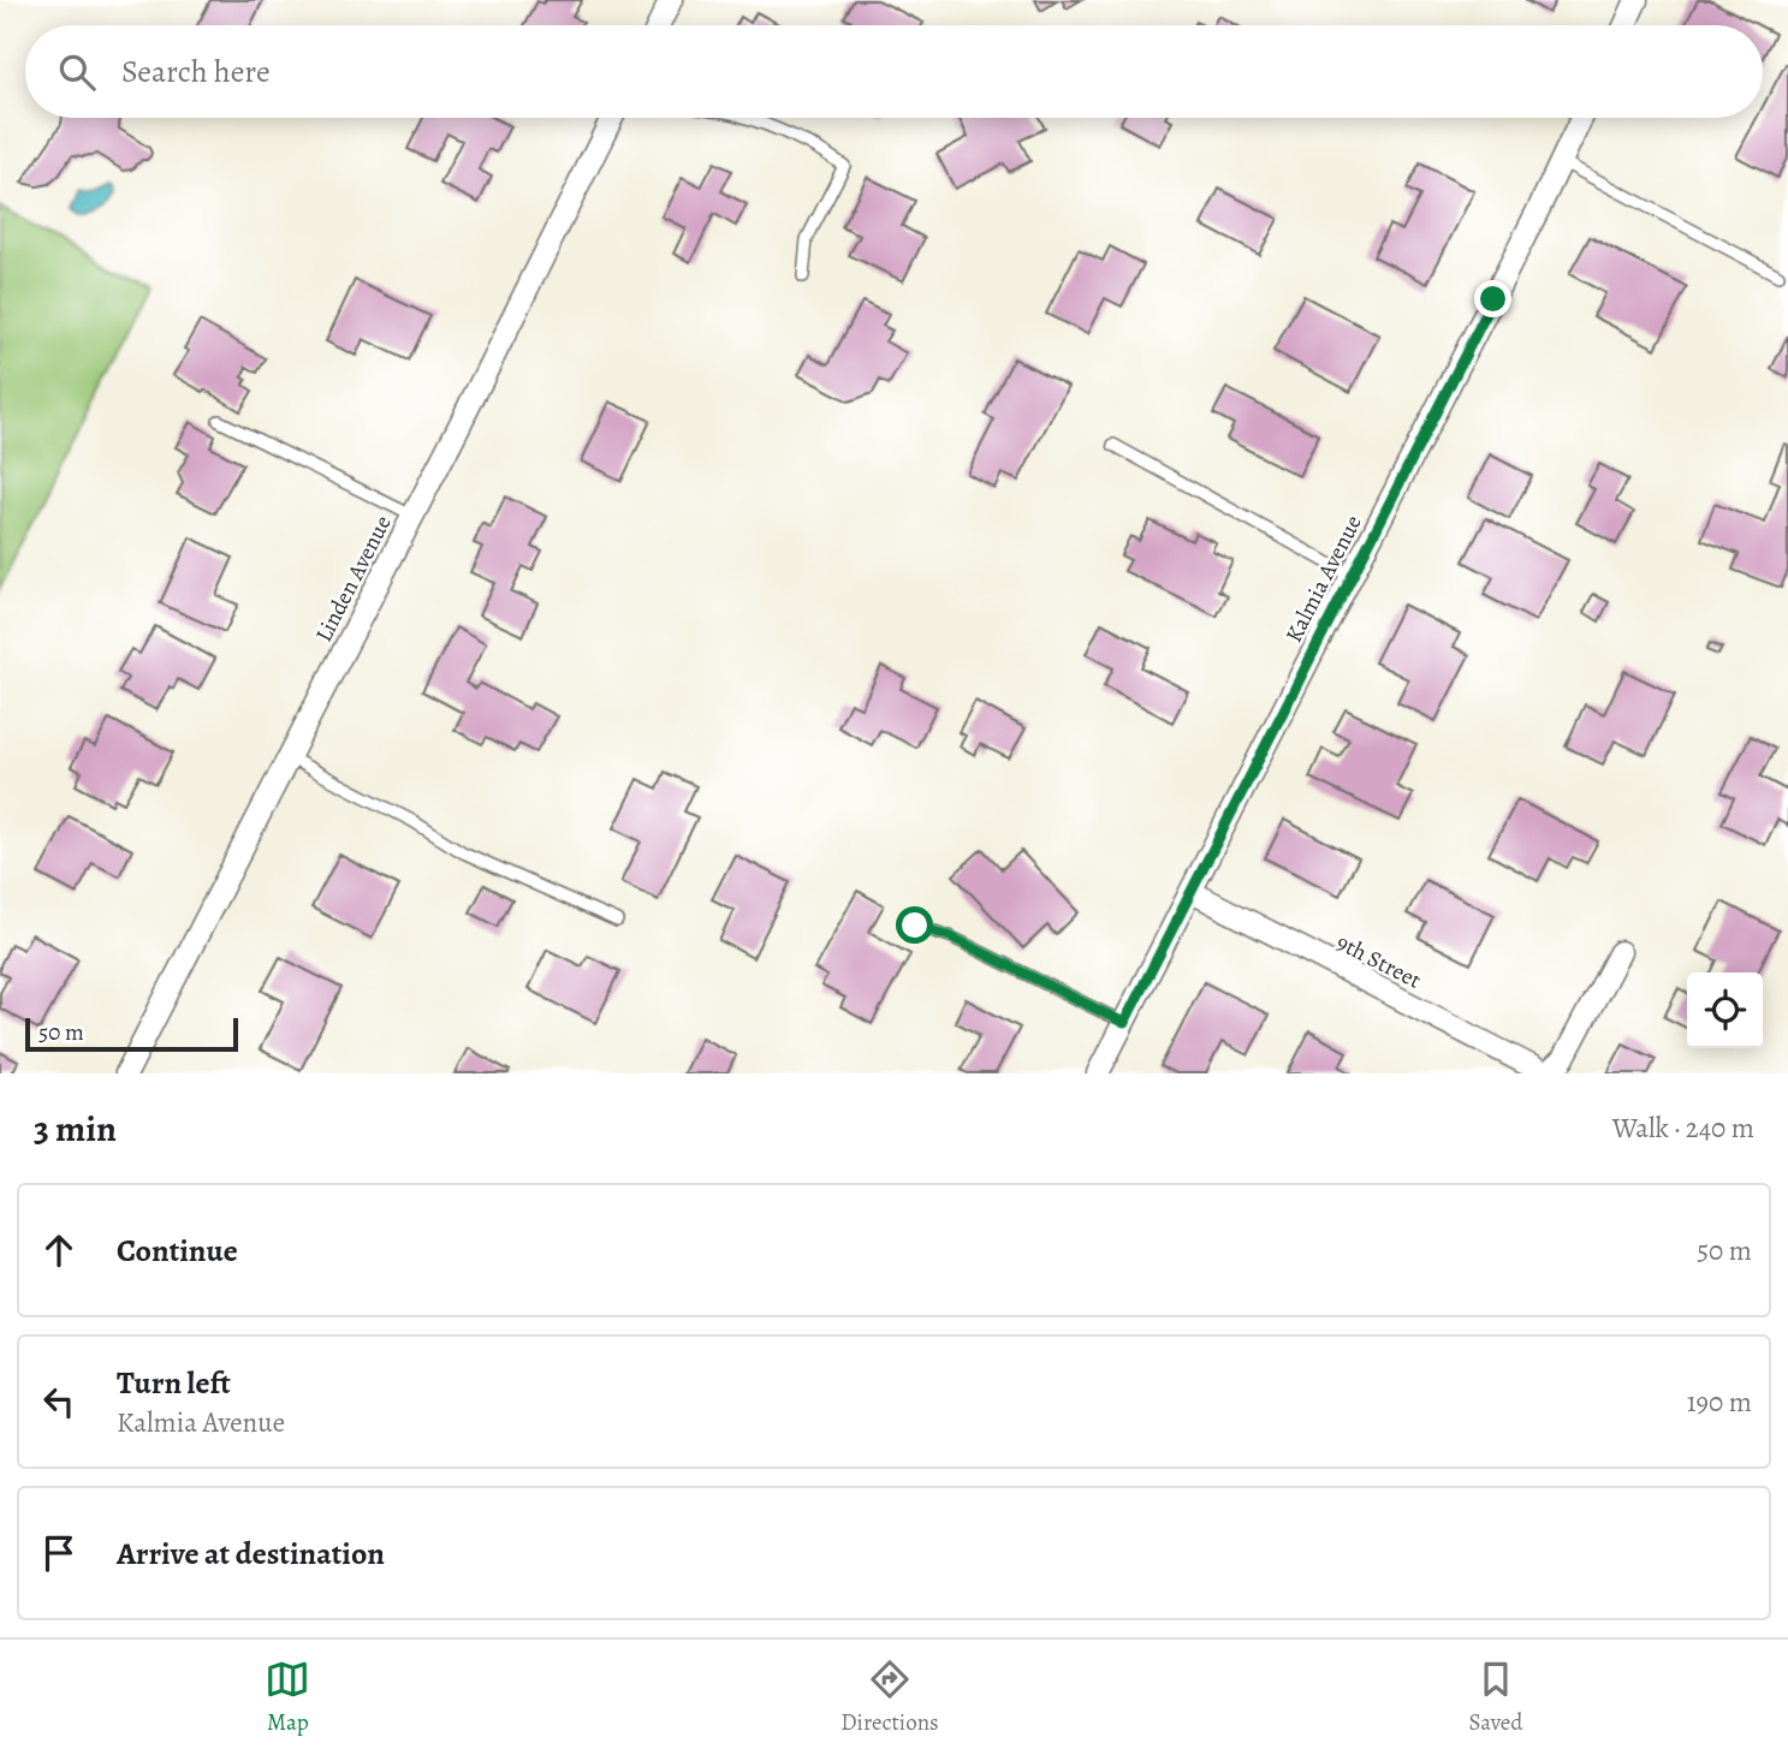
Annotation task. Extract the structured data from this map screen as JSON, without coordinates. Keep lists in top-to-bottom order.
{
  "streets": {
    "street": ["Linden Avenue", "Kalmia Avenue", "9th Street"]
  },
  "crossings": [
    ["Kalmia Avenue", "9th Street"]
  ],
  "scale_bar": "50 m",
  "page": {
    "search": "Search here",
    "scale": "50 m",
    "heading": ["3 min", "Walk · 240 m"],
    "list": [
      ["Continue", "50 m"],
      ["Turn left", "Kalmia Avenue", "190 m"],
      "Arrive at destination"
    ],
    "nav": ["Map", "Directions", "Saved"]
  }
}
